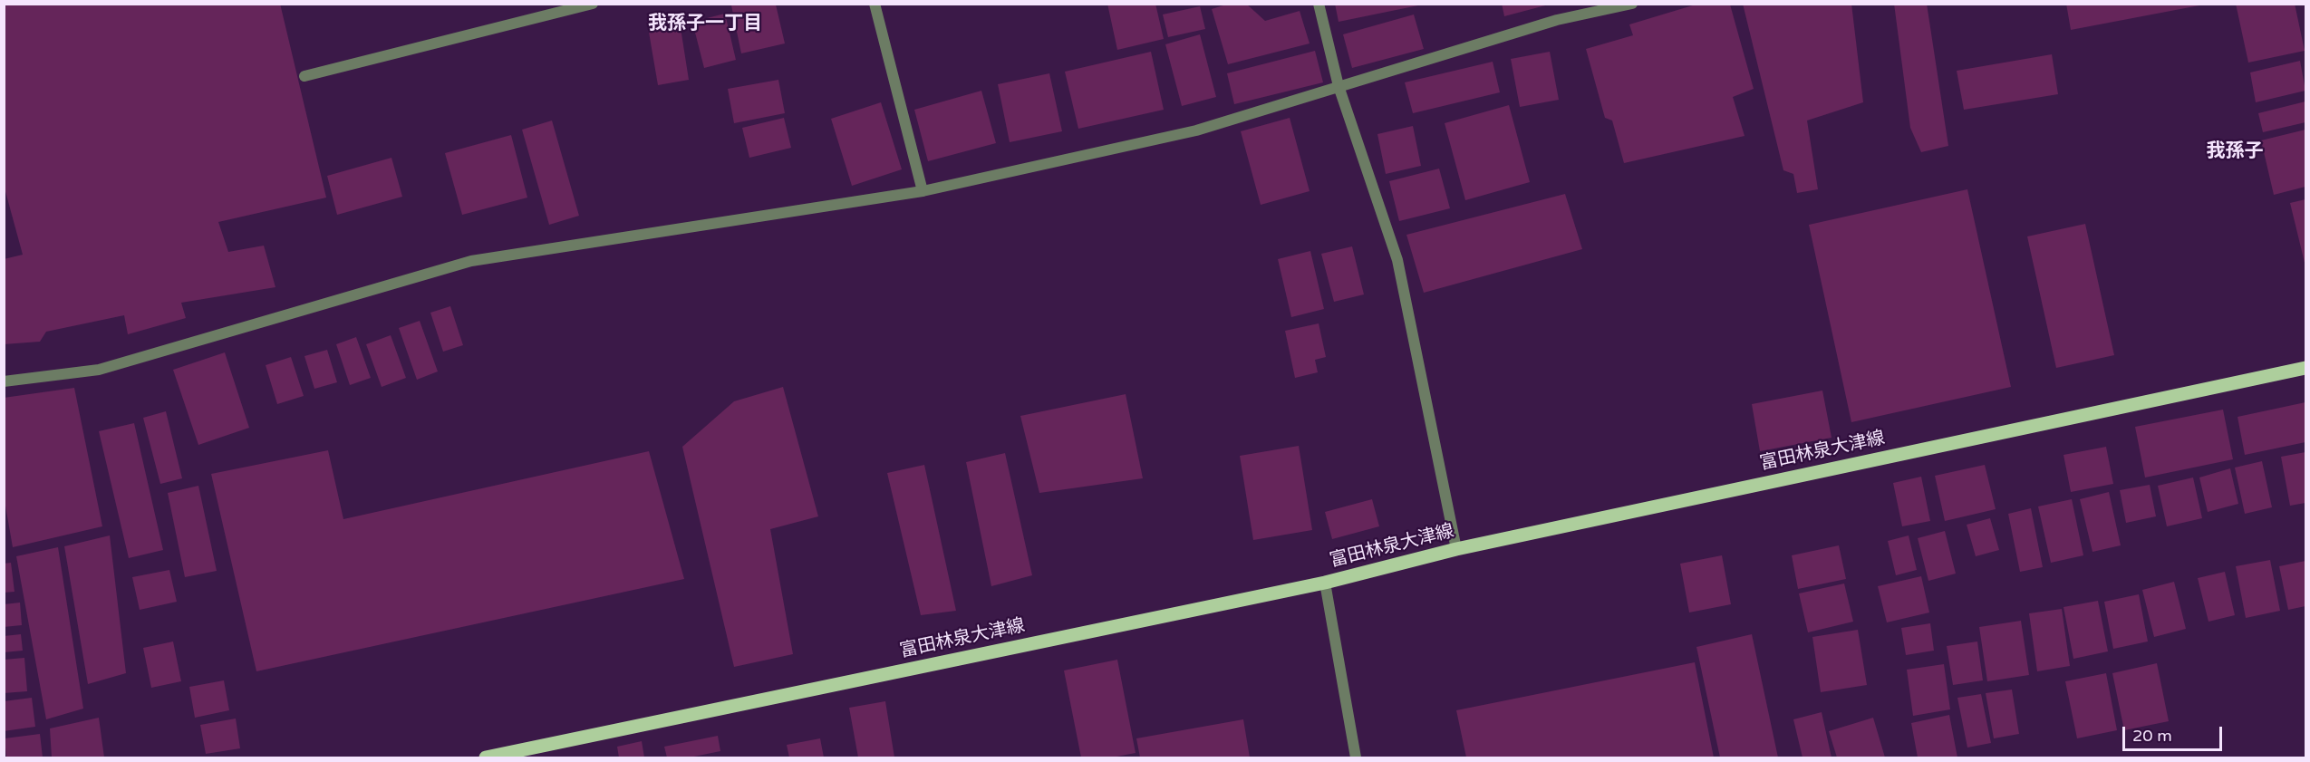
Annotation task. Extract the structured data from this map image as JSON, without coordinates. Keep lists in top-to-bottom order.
{
  "streets": {
    "main road": ["富田林泉大津線"]
  },
  "districts": ["我孫子一丁目", "我孫子"],
  "scale_bar": "20 m"
}
